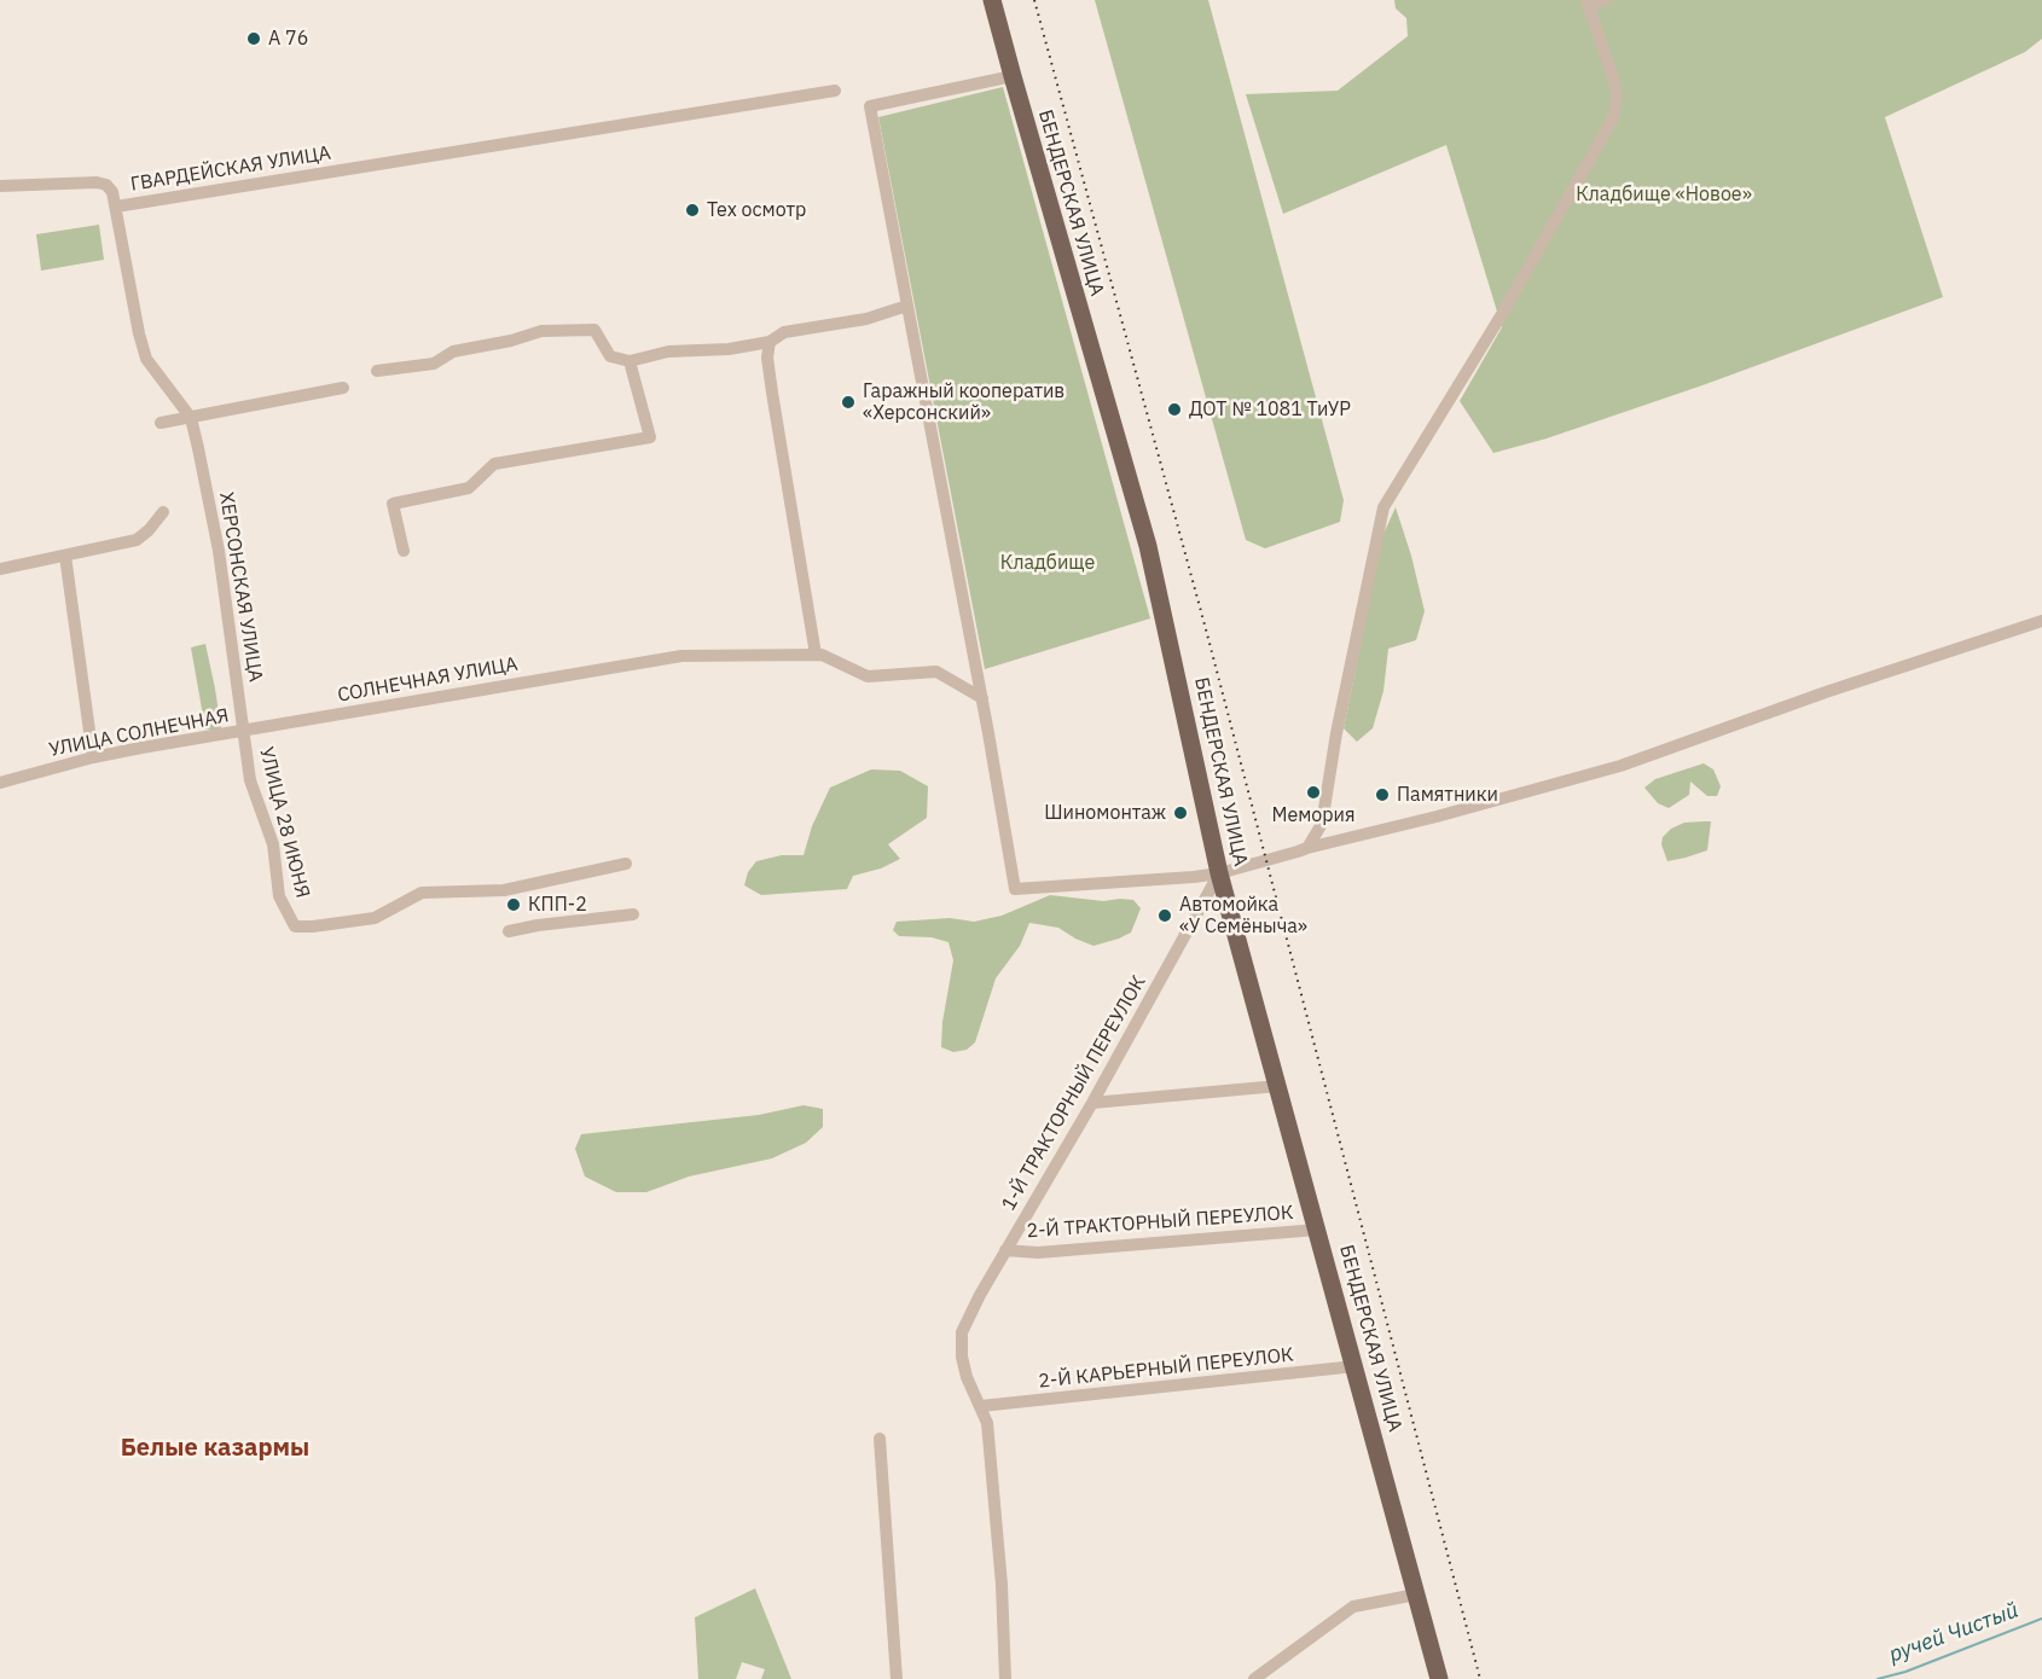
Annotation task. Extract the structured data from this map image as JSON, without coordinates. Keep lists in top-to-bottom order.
{
  "streets": {
    "main road": ["БЕНДЕРСКАЯ УЛИЦА"],
    "street": [
      "ГВАРДЕЙСКАЯ УЛИЦА",
      "ХЕРСОНСКАЯ УЛИЦА",
      "СОЛНЕЧНАЯ УЛИЦА",
      "УЛИЦА СОЛНЕЧНАЯ",
      "УЛИЦА 28 ИЮНЯ",
      "1-Й ТРАКТОРНЫЙ ПЕРЕУЛОК",
      "2-Й ТРАКТОРНЫЙ ПЕРЕУЛОК",
      "2-Й КАРЬЕРНЫЙ ПЕРЕУЛОК"
    ]
  },
  "crossings": [
    ["БЕНДЕРСКАЯ УЛИЦА", "1-Й ТРАКТОРНЫЙ ПЕРЕУЛОК"],
    ["БЕНДЕРСКАЯ УЛИЦА", "2-Й ТРАКТОРНЫЙ ПЕРЕУЛОК"],
    ["БЕНДЕРСКАЯ УЛИЦА", "2-Й КАРЬЕРНЫЙ ПЕРЕУЛОК"],
    ["ХЕРСОНСКАЯ УЛИЦА", "СОЛНЕЧНАЯ УЛИЦА"],
    ["ХЕРСОНСКАЯ УЛИЦА", "УЛИЦА СОЛНЕЧНАЯ"],
    ["ХЕРСОНСКАЯ УЛИЦА", "УЛИЦА 28 ИЮНЯ"],
    ["СОЛНЕЧНАЯ УЛИЦА", "УЛИЦА СОЛНЕЧНАЯ"],
    ["СОЛНЕЧНАЯ УЛИЦА", "УЛИЦА 28 ИЮНЯ"],
    ["УЛИЦА СОЛНЕЧНАЯ", "УЛИЦА 28 ИЮНЯ"],
    ["1-Й ТРАКТОРНЫЙ ПЕРЕУЛОК", "2-Й ТРАКТОРНЫЙ ПЕРЕУЛОК"],
    ["1-Й ТРАКТОРНЫЙ ПЕРЕУЛОК", "2-Й КАРЬЕРНЫЙ ПЕРЕУЛОК"]
  ],
  "districts": ["Белые казармы"],
  "water": ["ручей Чистый"],
  "parks": ["Кладбище «Новое»", "Кладбище"],
  "places": [
    "А 76",
    "Тех осмотр",
    "Гаражный кооператив «Херсонский»",
    "ДОТ № 1081 ТиУР",
    "Мемория",
    "Памятники",
    "Шиномонтаж",
    "КПП-2",
    "Автомойка «У Семёныча»"
  ]
}
